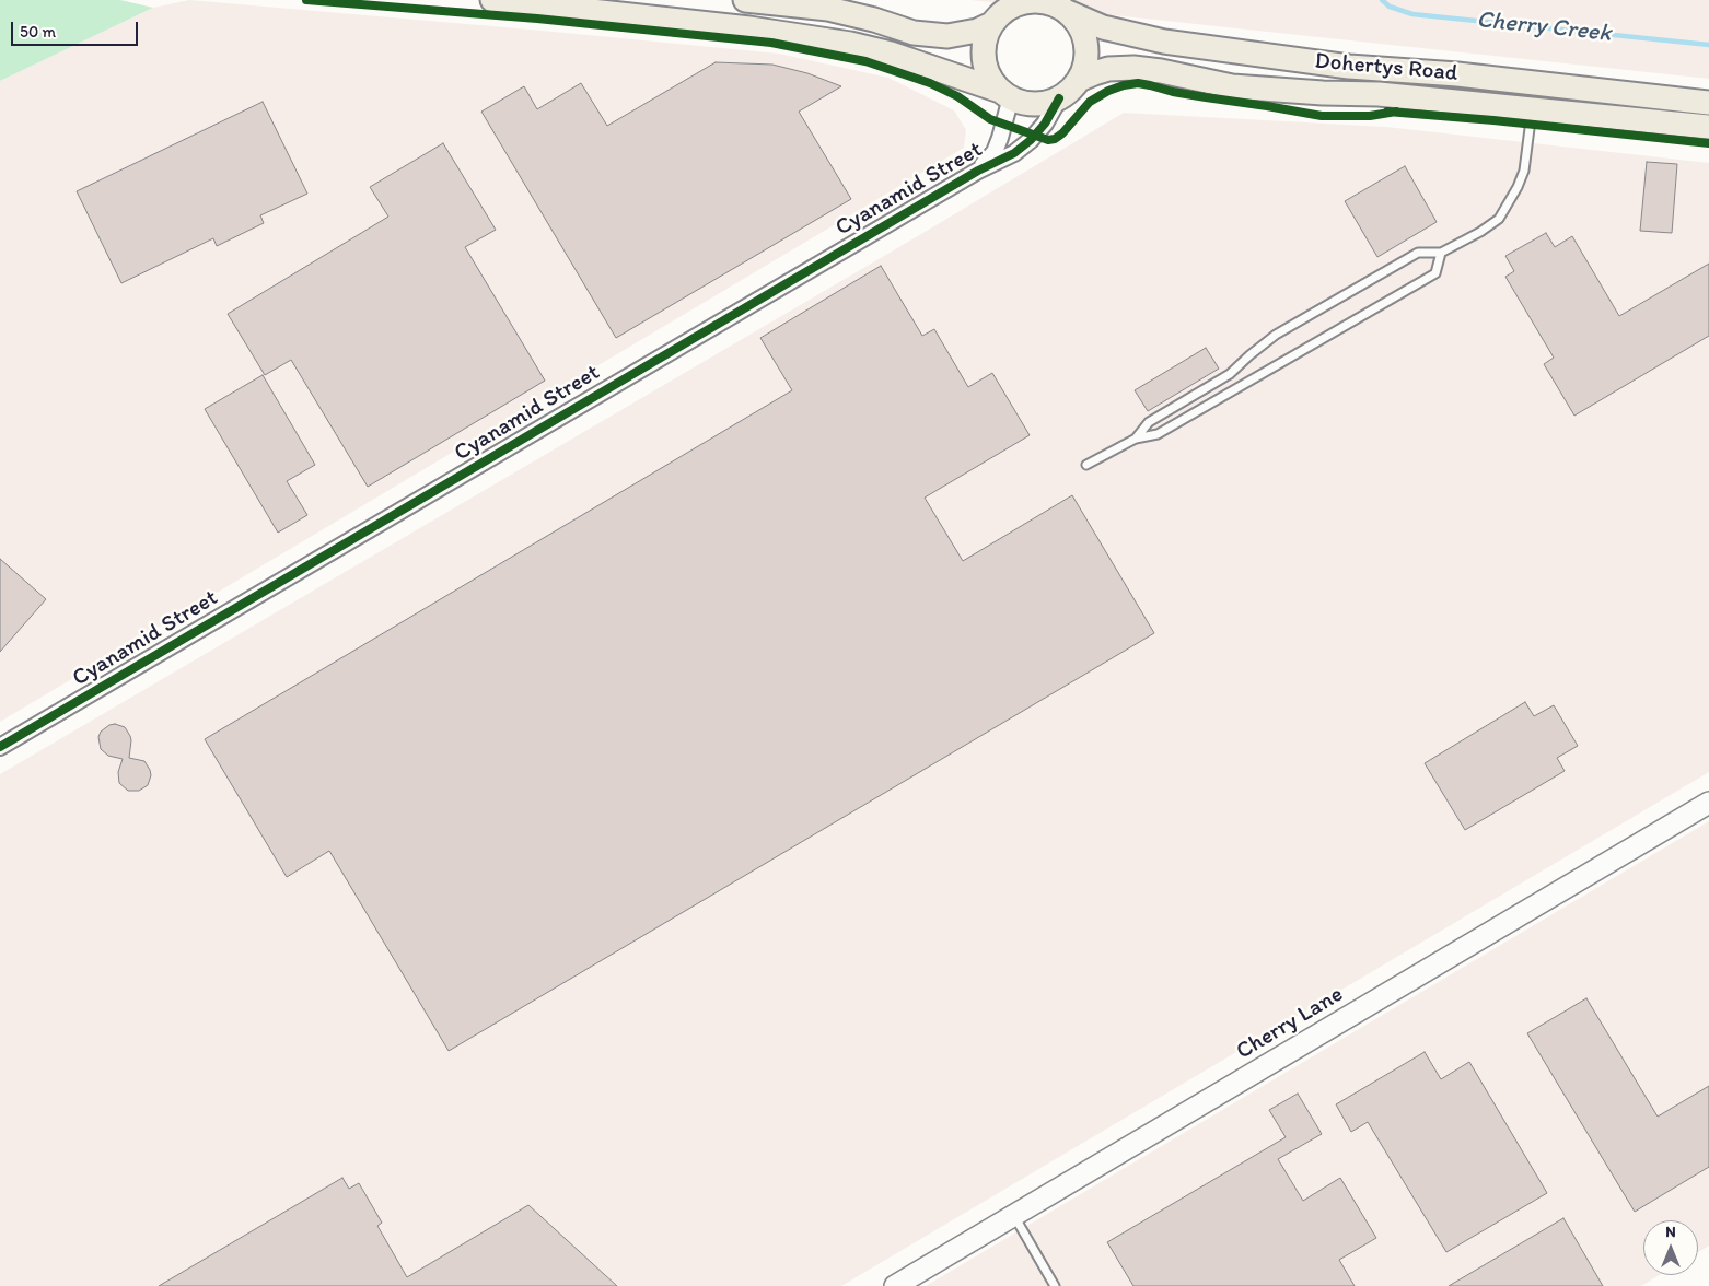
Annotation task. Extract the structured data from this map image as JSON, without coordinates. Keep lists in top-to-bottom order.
{
  "streets": {
    "main road": ["Dohertys Road"],
    "street": ["Cyanamid Street", "Cherry Lane"]
  },
  "crossings": [
    ["Dohertys Road", "Cyanamid Street"]
  ],
  "water": ["Cherry Creek"],
  "scale_bar": "50 m",
  "north": "top"
}
